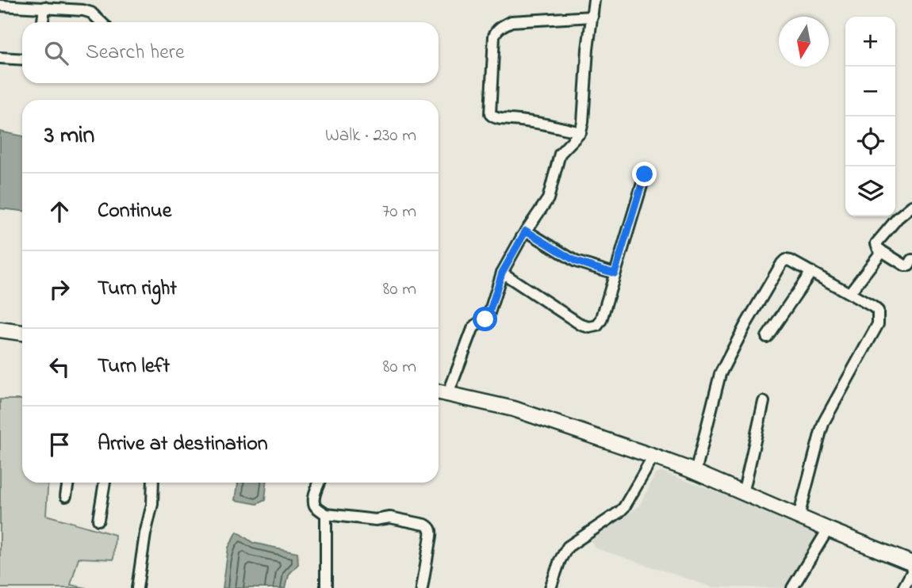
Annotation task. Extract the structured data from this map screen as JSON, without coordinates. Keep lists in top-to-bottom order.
{
  "north": "bottom",
  "page": {
    "map_buttons": ["+", "−"],
    "search": "Search here",
    "heading": ["3 min", "Walk · 230 m"],
    "list": [
      ["Continue", "70 m"],
      ["Turn right", "80 m"],
      ["Turn left", "80 m"],
      "Arrive at destination"
    ]
  }
}
